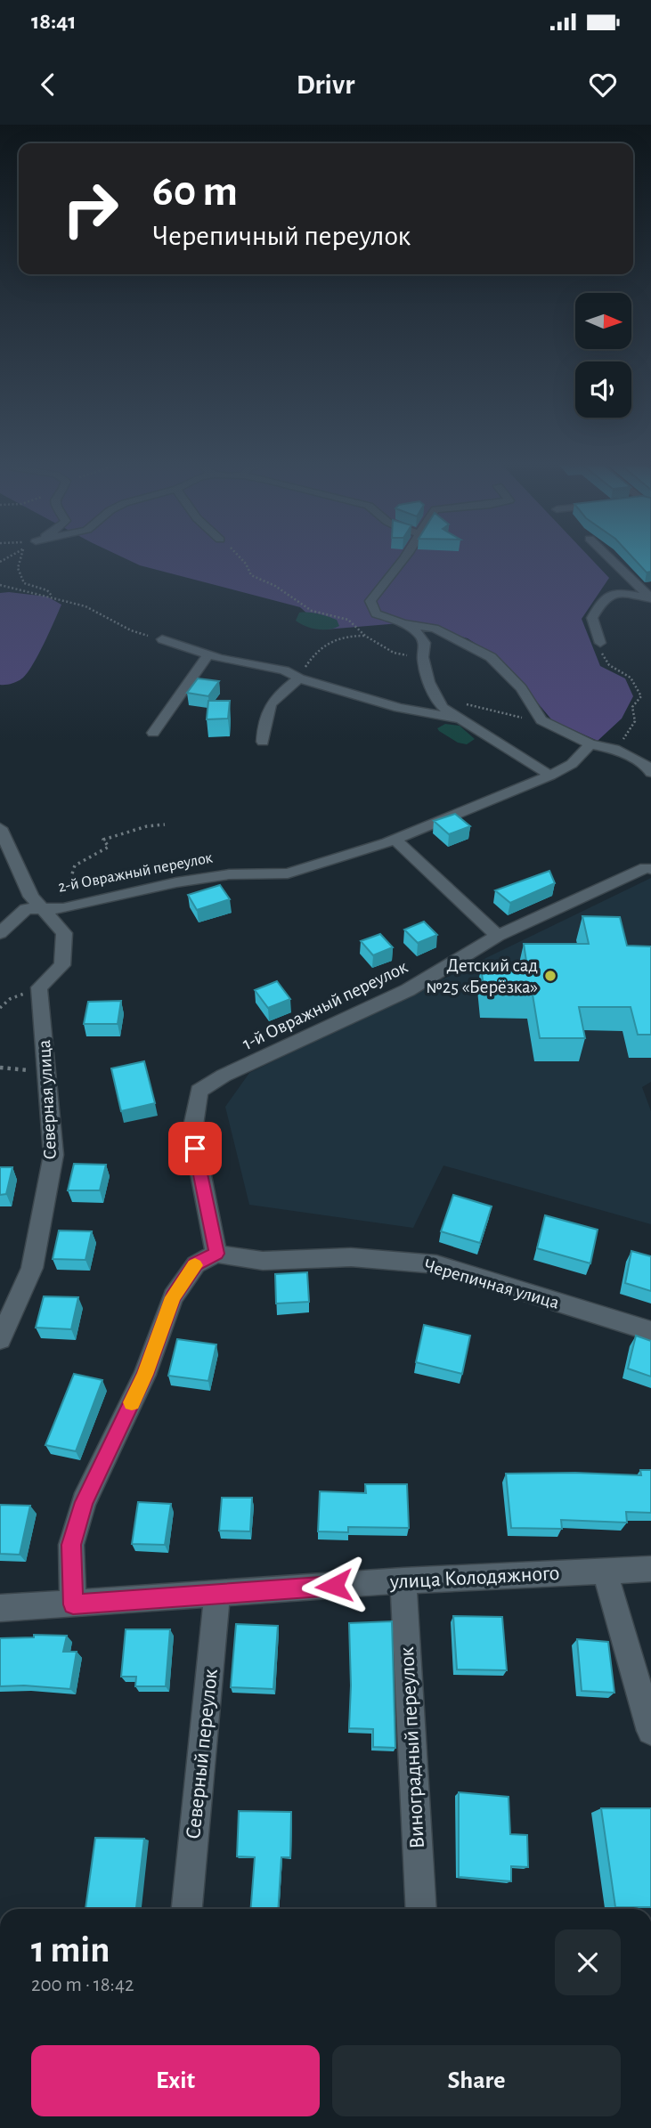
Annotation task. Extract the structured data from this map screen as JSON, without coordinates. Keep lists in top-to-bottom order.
{
  "streets": {
    "street": [
      "2-й Овражный переулок",
      "1-й Овражный переулок",
      "Северная улица",
      "Черепичная улица",
      "улица Колодяжного",
      "Виноградный переулок",
      "Северный переулок"
    ]
  },
  "crossings": [
    ["1-й Овражный переулок", "Черепичная улица"],
    ["улица Колодяжного", "Виноградный переулок"],
    ["улица Колодяжного", "Северный переулок"]
  ],
  "places": ["Детский сад №25 «Берёзка»"],
  "north": "right",
  "page": {
    "status": "18:41",
    "header": "Drivr",
    "turn": ["60 m", "Черепичный переулок"],
    "heading": ["1 min", "200 m · 18:42"],
    "buttons": ["Exit", "Share"]
  }
}
